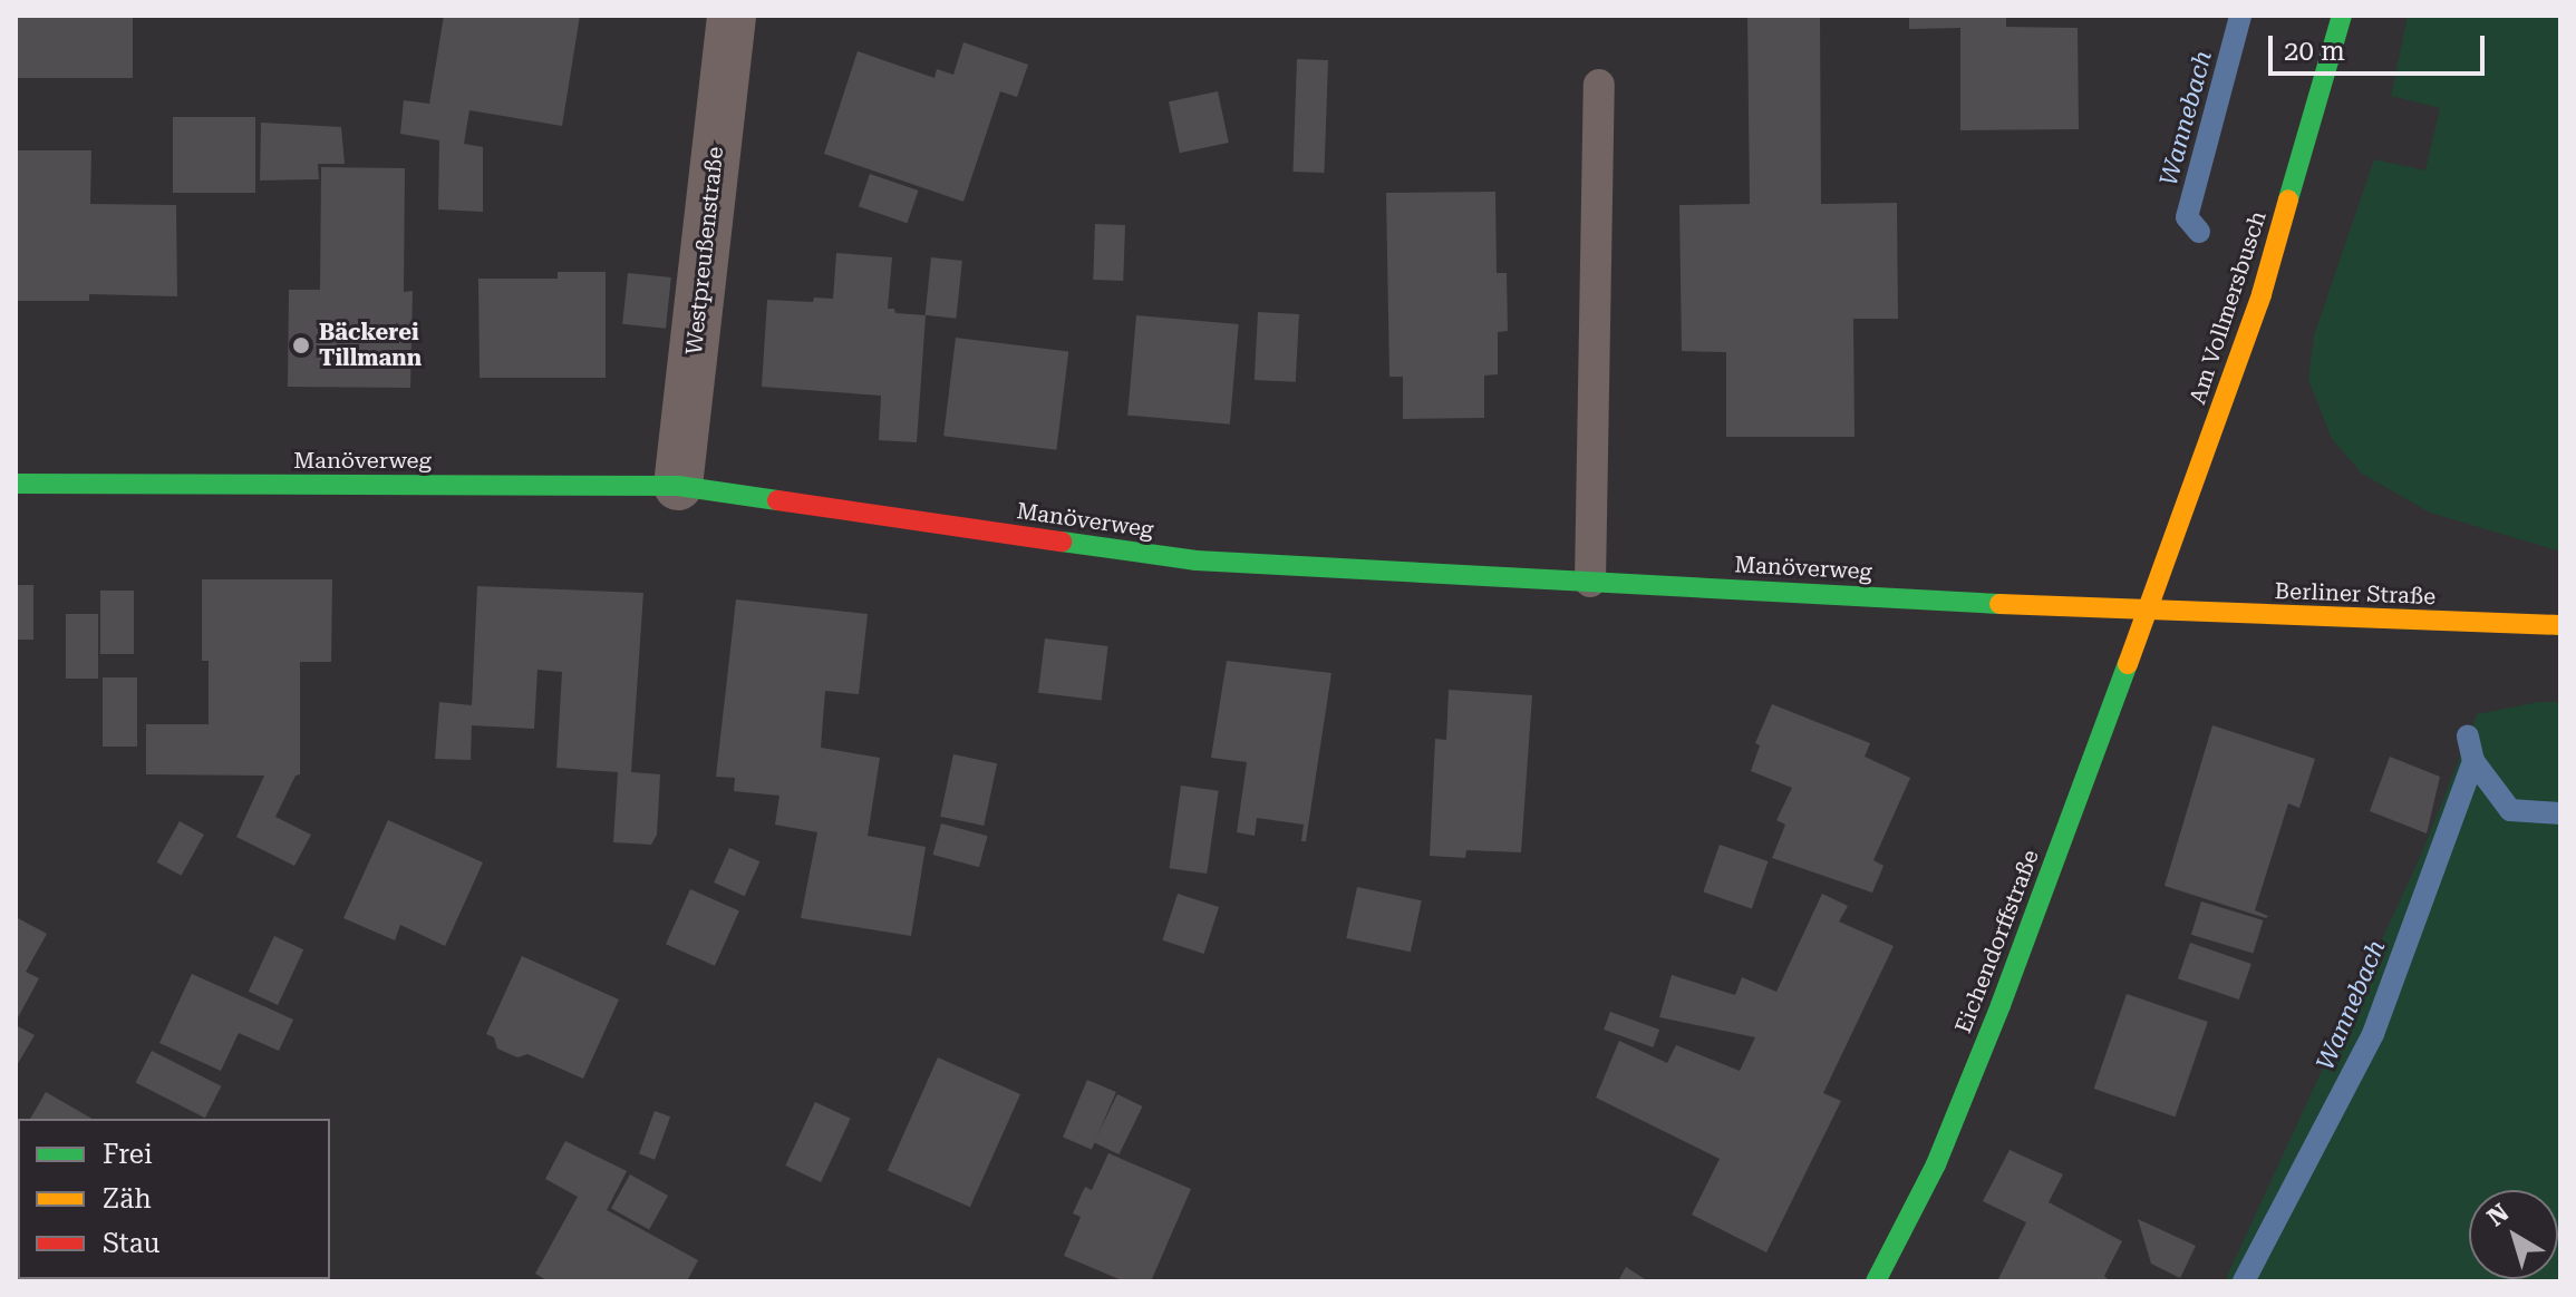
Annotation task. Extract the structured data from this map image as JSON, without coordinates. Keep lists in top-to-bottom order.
{
  "streets": {
    "street": [
      "Westpreußenstraße",
      "Am Vollmersbusch",
      "Manöverweg",
      "Berliner Straße",
      "Eichendorffstraße"
    ]
  },
  "crossings": [
    ["Westpreußenstraße", "Manöverweg"],
    ["Am Vollmersbusch", "Manöverweg"],
    ["Am Vollmersbusch", "Berliner Straße"],
    ["Am Vollmersbusch", "Eichendorffstraße"],
    ["Manöverweg", "Berliner Straße"],
    ["Manöverweg", "Eichendorffstraße"],
    ["Berliner Straße", "Eichendorffstraße"]
  ],
  "water": ["Wannebach"],
  "places": ["Bäckerei Tillmann"],
  "legend": ["Frei", "Zäh", "Stau"],
  "scale_bar": "20 m",
  "north": "top left"
}
